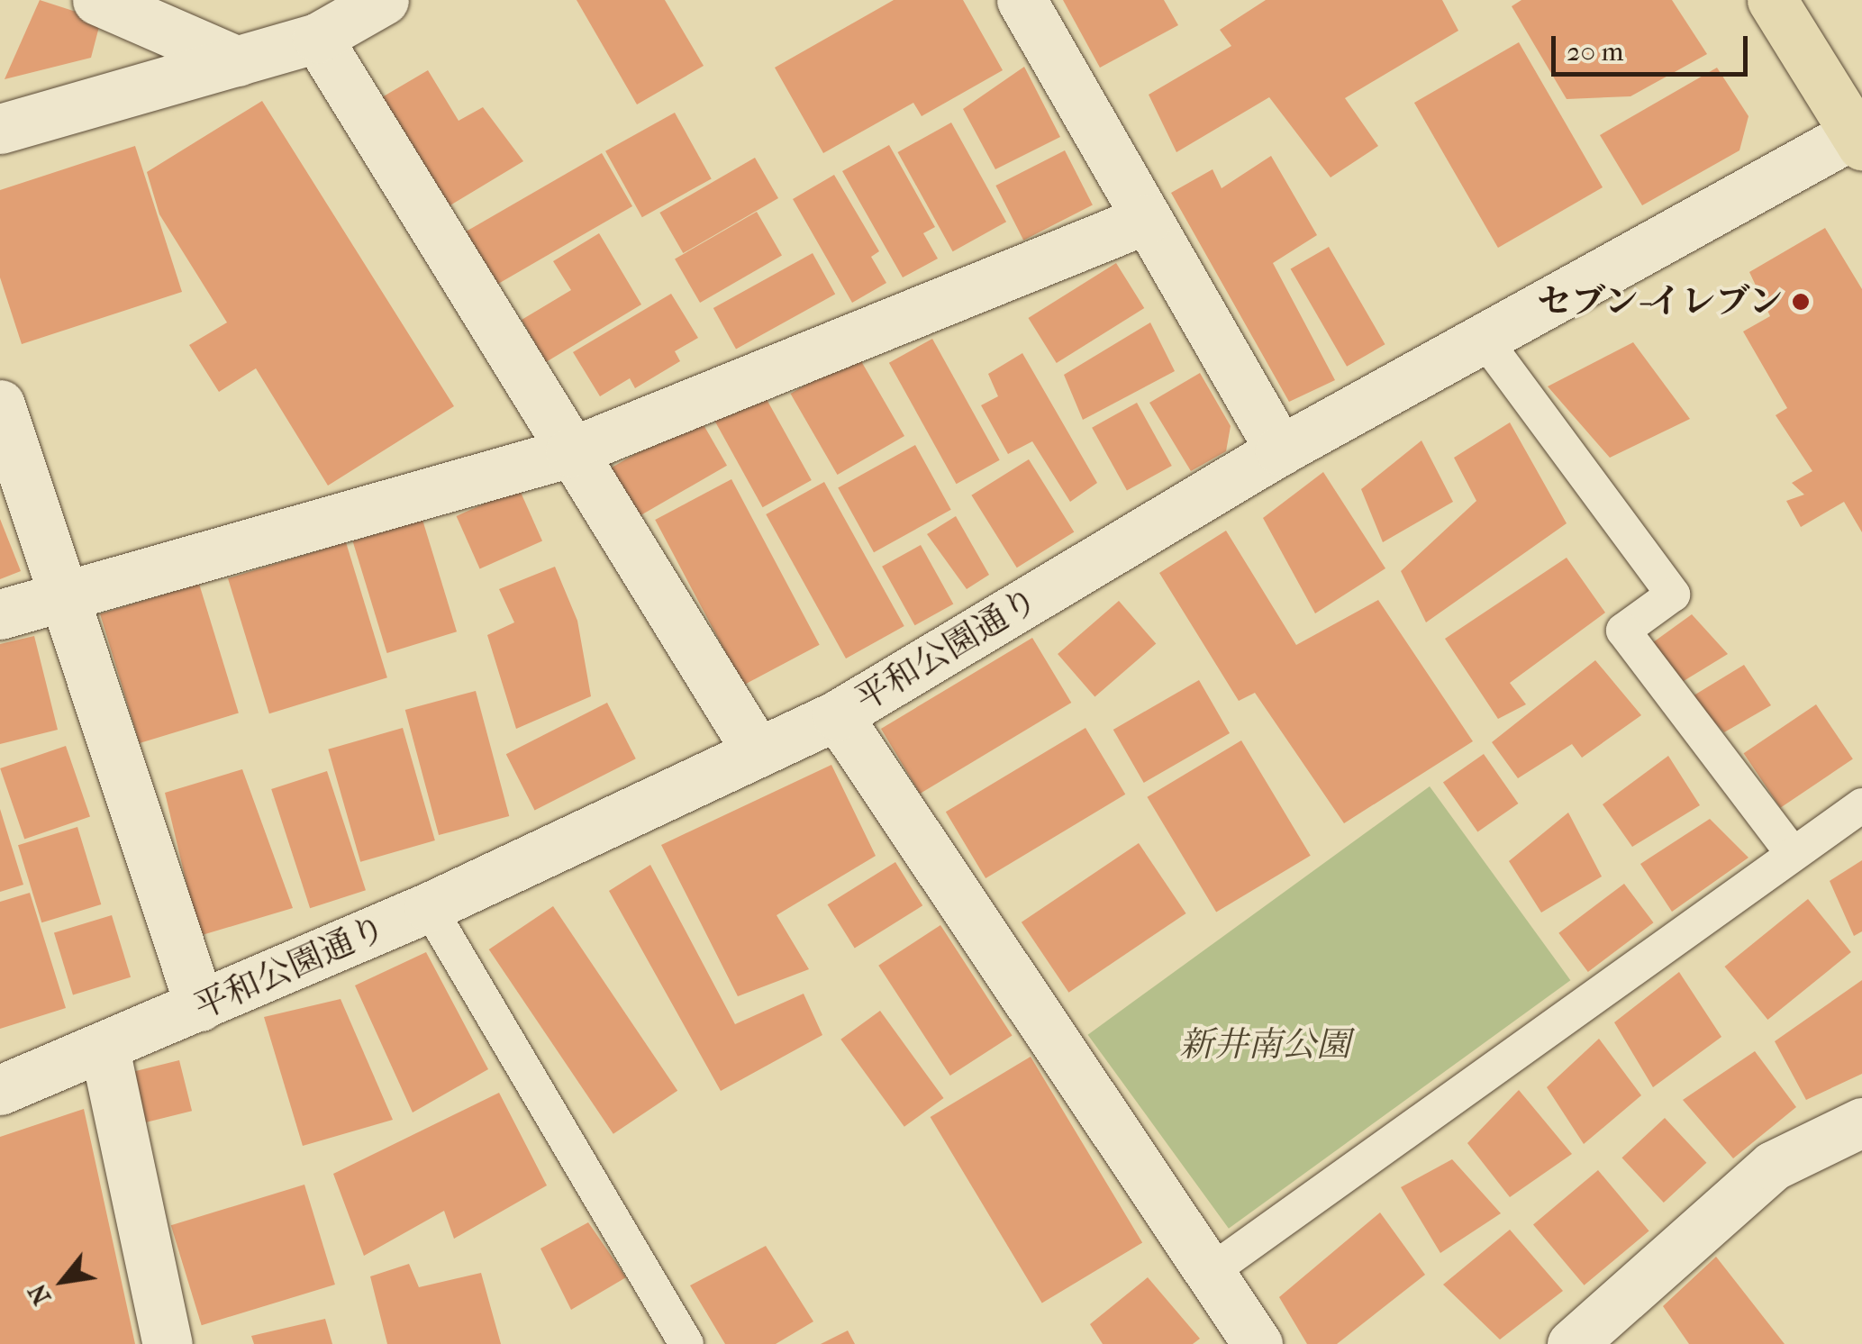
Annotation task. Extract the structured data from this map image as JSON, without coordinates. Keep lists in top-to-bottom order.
{
  "streets": {
    "street": ["平和公園通り"]
  },
  "parks": ["新井南公園"],
  "places": ["セブン-イレブン"],
  "scale_bar": "20 m",
  "north": "bottom left"
}
